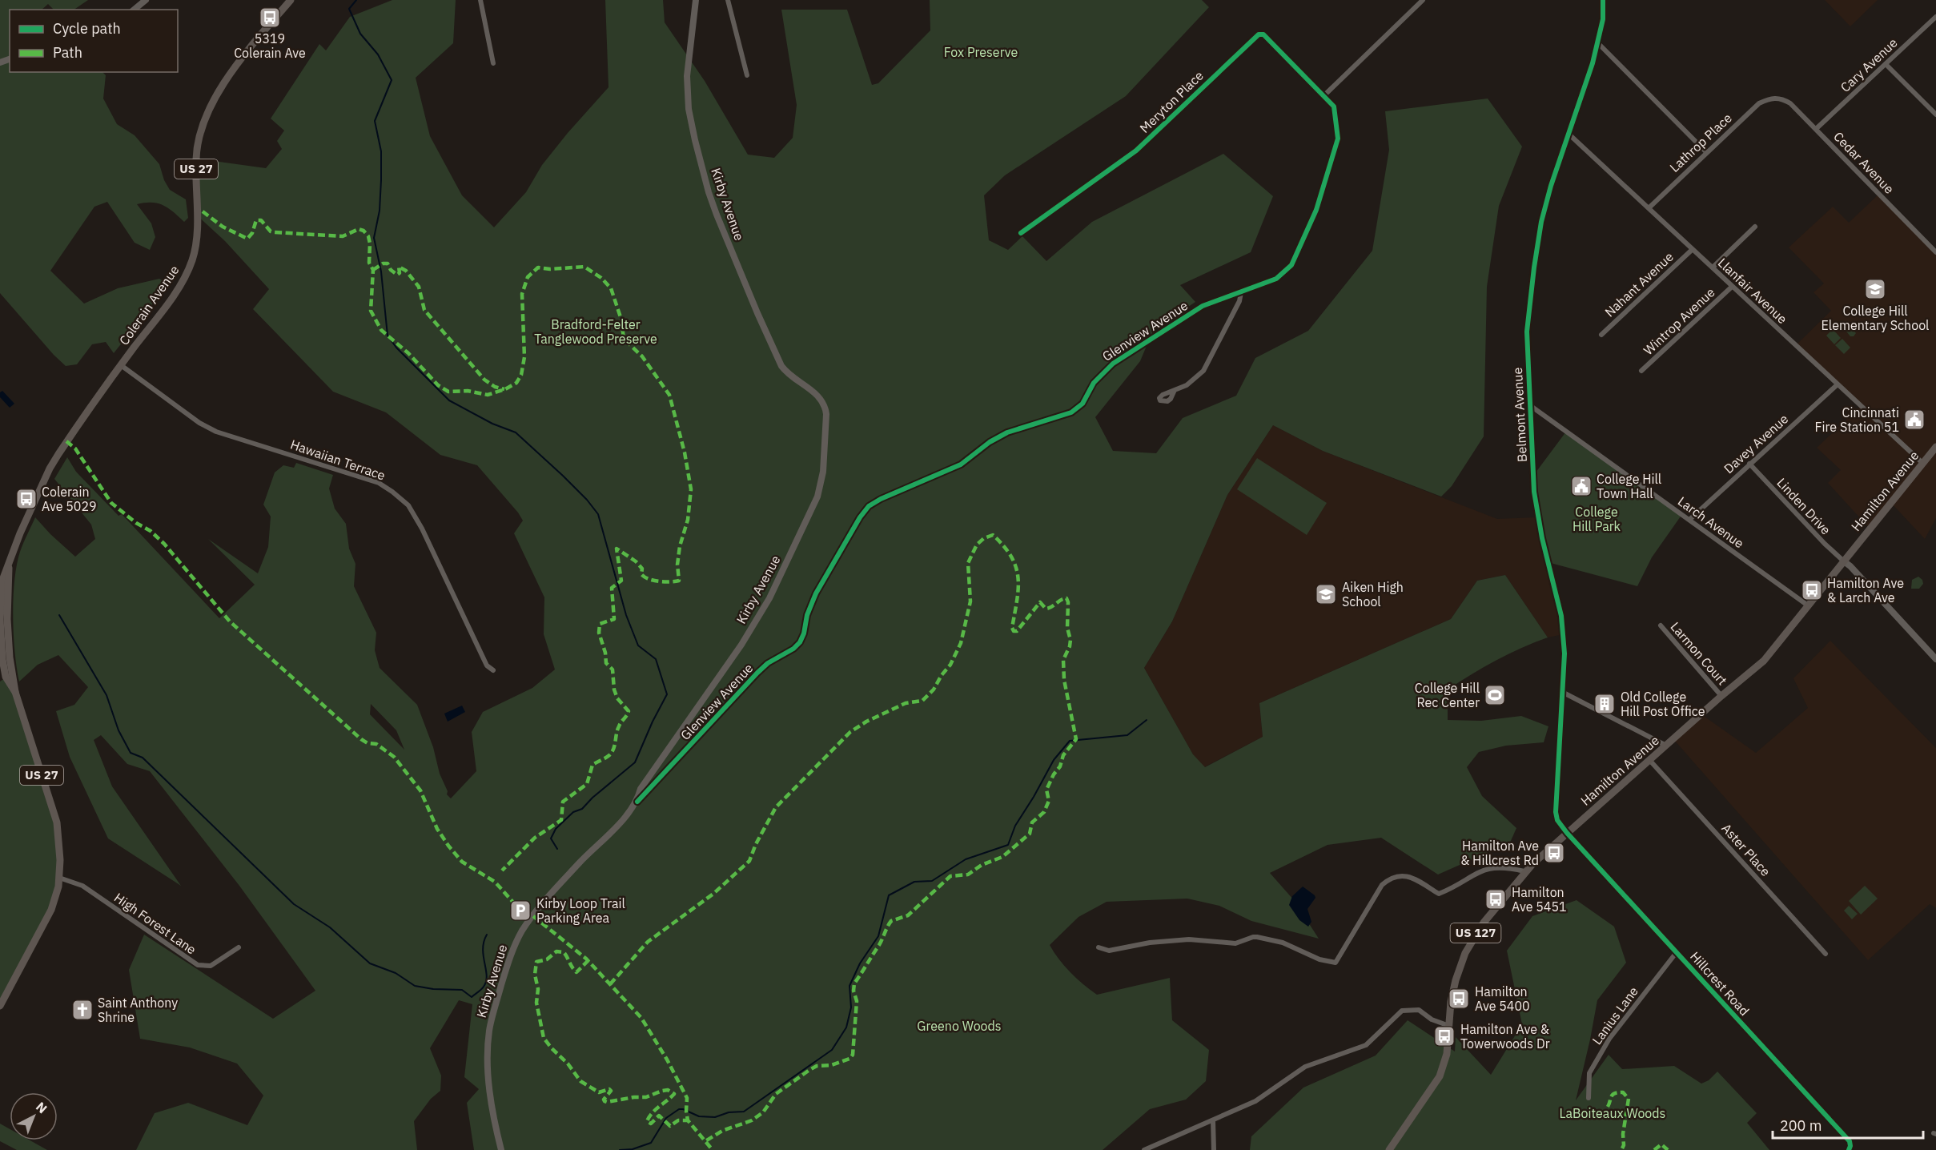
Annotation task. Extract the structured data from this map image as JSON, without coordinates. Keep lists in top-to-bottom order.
{
  "streets": {
    "main road": [
      "US 27",
      "Colerain Avenue",
      "Hamilton Avenue",
      "US 127"
    ],
    "street": [
      "Cary Avenue",
      "Meryton Place",
      "Lathrop Place",
      "Cedar Avenue",
      "Kirby Avenue",
      "Nahant Avenue",
      "Llanfair Avenue",
      "Wintrop Avenue",
      "Glenview Avenue",
      "Belmont Avenue",
      "Davey Avenue",
      "Hawaiian Terrace",
      "Linden Drive",
      "Larch Avenue",
      "Larmon Court",
      "Aster Place",
      "High Forest Lane",
      "Hillcrest Road",
      "Lanius Lane"
    ]
  },
  "crossings": [
    ["Cary Avenue", "Cedar Avenue"],
    ["Meryton Place", "Glenview Avenue"],
    ["Lathrop Place", "Cedar Avenue"],
    ["Lathrop Place", "Llanfair Avenue"],
    ["Kirby Avenue", "Glenview Avenue"],
    ["Nahant Avenue", "Llanfair Avenue"],
    ["Llanfair Avenue", "Wintrop Avenue"],
    ["Llanfair Avenue", "Belmont Avenue"],
    ["Llanfair Avenue", "Davey Avenue"],
    ["Llanfair Avenue", "Hamilton Avenue"],
    ["Colerain Avenue", "Hawaiian Terrace"],
    ["Colerain Avenue", "High Forest Lane"],
    ["Belmont Avenue", "Hamilton Avenue"],
    ["Belmont Avenue", "Larch Avenue"],
    ["Belmont Avenue", "Hillcrest Road"],
    ["Davey Avenue", "Linden Drive"],
    ["Davey Avenue", "Larch Avenue"],
    ["Hamilton Avenue", "Linden Drive"],
    ["Hamilton Avenue", "Larch Avenue"],
    ["Hamilton Avenue", "Larmon Court"],
    ["Hamilton Avenue", "Aster Place"],
    ["Hamilton Avenue", "Hillcrest Road"],
    ["Hillcrest Road", "Lanius Lane"]
  ],
  "parks": [
    "Fox Preserve",
    "Bradford-Felter Tanglewood Preserve",
    "College Hill Park",
    "Greeno Woods",
    "LaBoiteaux Woods"
  ],
  "places": {
    "bus stop": [
      "5319 Colerain Ave",
      "Colerain Ave 5029",
      "Hamilton Ave & Larch Ave",
      "Hamilton Ave & Hillcrest Rd",
      "Hamilton Ave 5451",
      "Hamilton Ave 5400",
      "Hamilton Ave & Towerwoods Dr"
    ],
    "school or university": ["College Hill Elementary School", "Aiken High School"],
    "public building": ["Cincinnati Fire Station 51", "College Hill Town Hall"],
    "sports": ["College Hill Rec Center"],
    "building": ["Old College Hill Post Office"],
    "parking": ["Kirby Loop Trail Parking Area"],
    "church": ["Saint Anthony Shrine"]
  },
  "legend": ["Cycle path", "Path"],
  "scale_bar": "200 m",
  "north": "top right"
}
